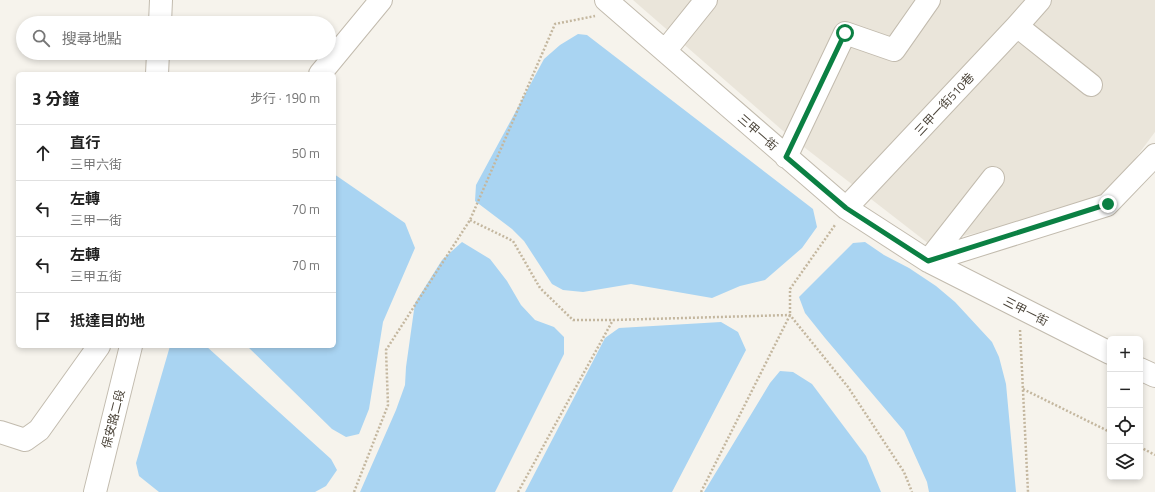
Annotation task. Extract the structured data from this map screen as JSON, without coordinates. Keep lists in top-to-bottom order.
{
  "streets": {
    "street": ["三甲一街510巷", "三甲一街", "保安路二段"]
  },
  "crossings": [
    ["三甲一街510巷", "三甲一街"]
  ],
  "page": {
    "search": "搜尋地點",
    "heading": ["3 分鐘", "步行 · 190 m"],
    "list": [
      ["直行", "三甲六街", "50 m"],
      ["左轉", "三甲一街", "70 m"],
      ["左轉", "三甲五街", "70 m"],
      "抵達目的地"
    ],
    "map_buttons": ["+", "−"]
  }
}
